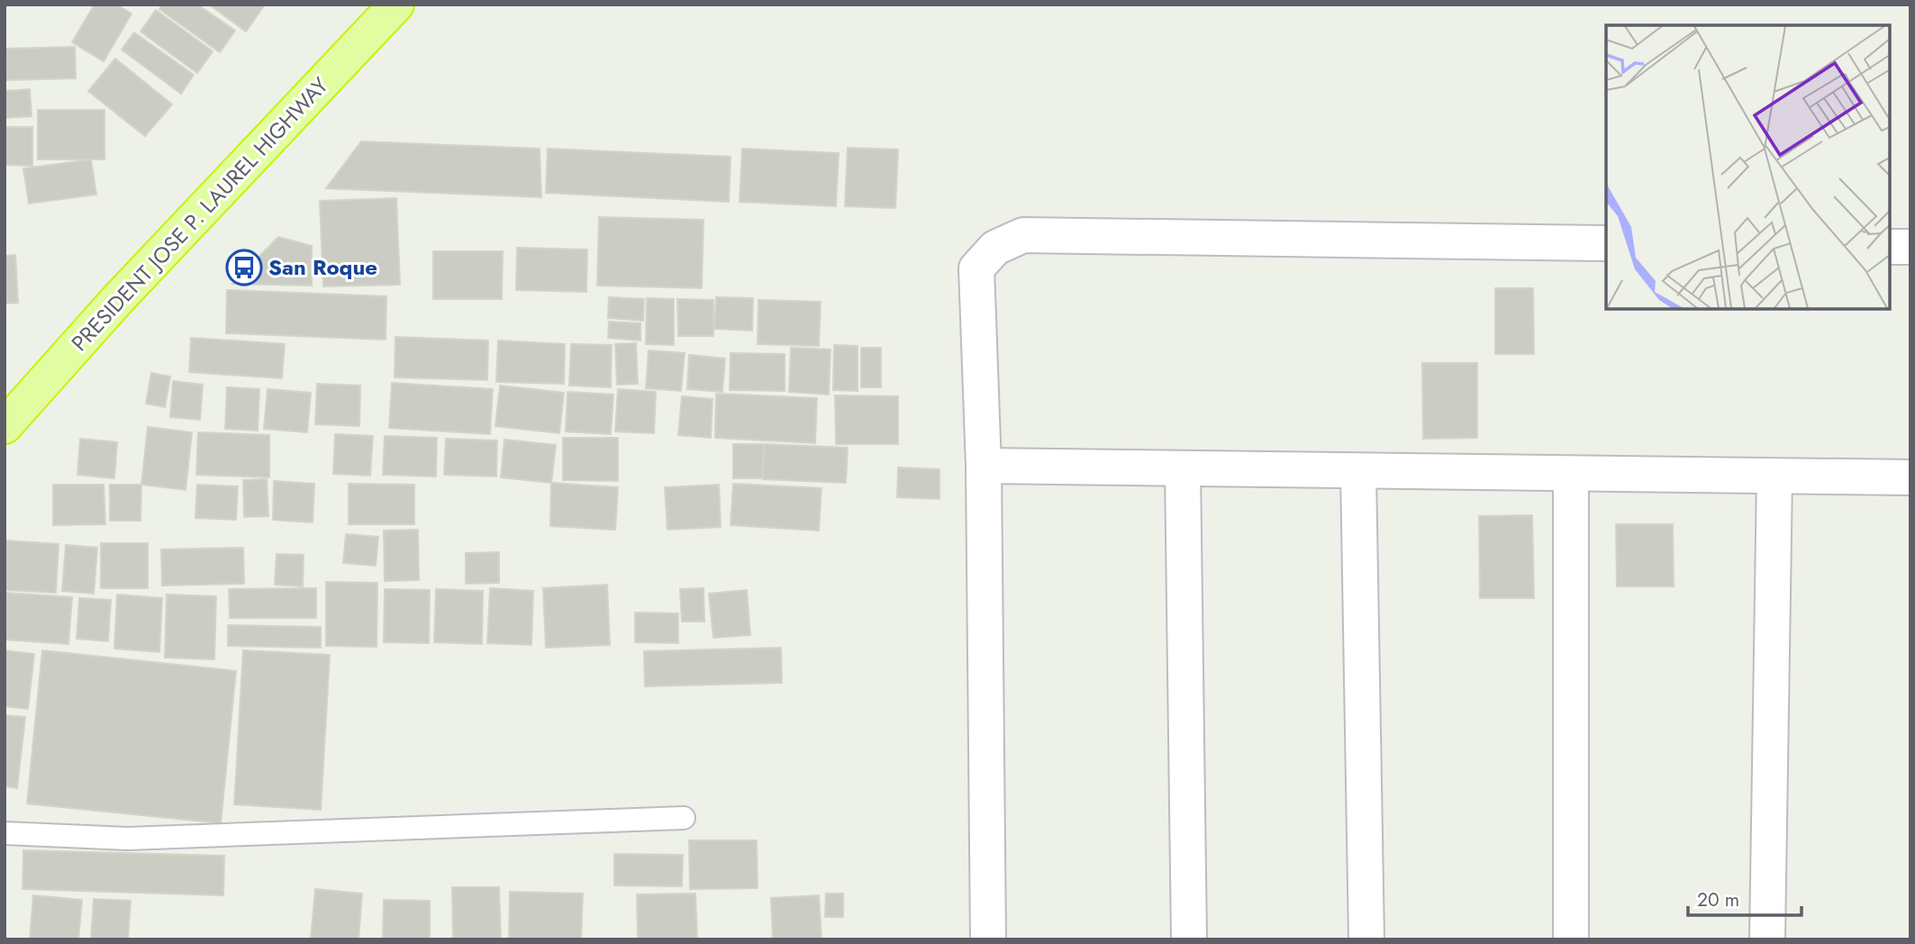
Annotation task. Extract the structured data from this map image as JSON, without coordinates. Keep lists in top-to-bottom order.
{
  "streets": {
    "highway": ["PRESIDENT JOSE P. LAUREL HIGHWAY"]
  },
  "places": {
    "bus stop": ["San Roque"]
  },
  "scale_bar": "20 m"
}
